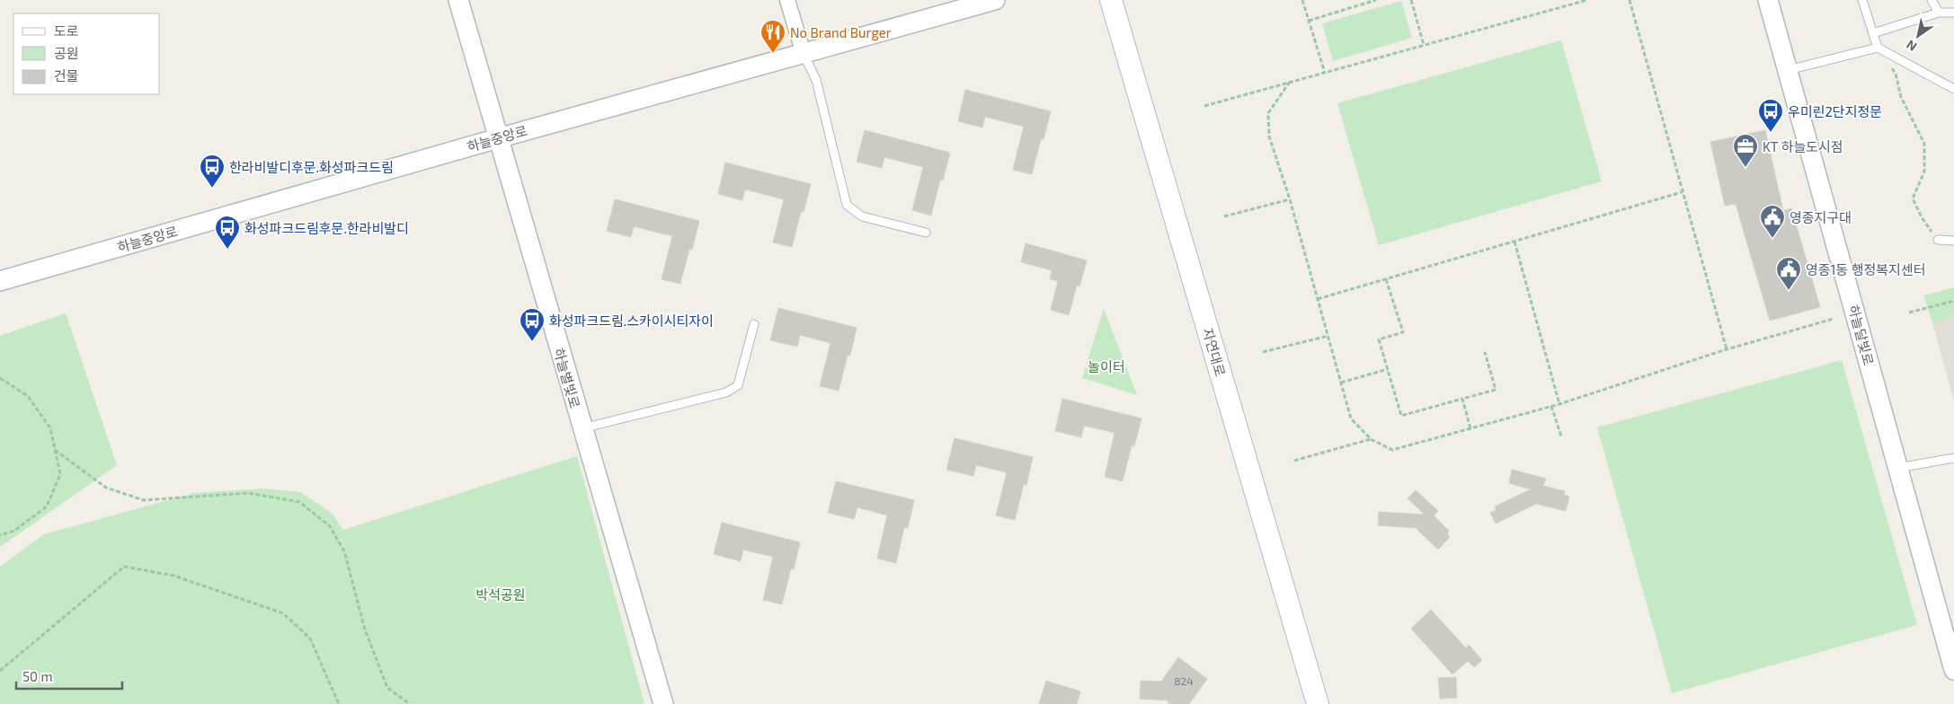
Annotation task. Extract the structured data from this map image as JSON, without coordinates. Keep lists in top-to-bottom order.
{
  "streets": {
    "main road": ["자연대로"],
    "street": ["하늘중앙로", "하늘달빛로", "하늘별빛로"]
  },
  "crossings": [
    ["하늘중앙로", "하늘별빛로"]
  ],
  "parks": ["놀이터", "박석공원"],
  "places": {
    "restaurant": ["No Brand Burger"],
    "bus stop": [
      "우미린2단지정문",
      "한라비발디후문.화성파크드림",
      "화성파크드림후문.한라비발디",
      "화성파크드림.스카이시티자이"
    ],
    "office": ["KT 하늘도시점"],
    "public building": ["영종지구대", "영종1동 행정복지센터"]
  },
  "house_numbers": ["824"],
  "legend": ["도로", "공원", "건물"],
  "scale_bar": "50 m",
  "north": "bottom left"
}
